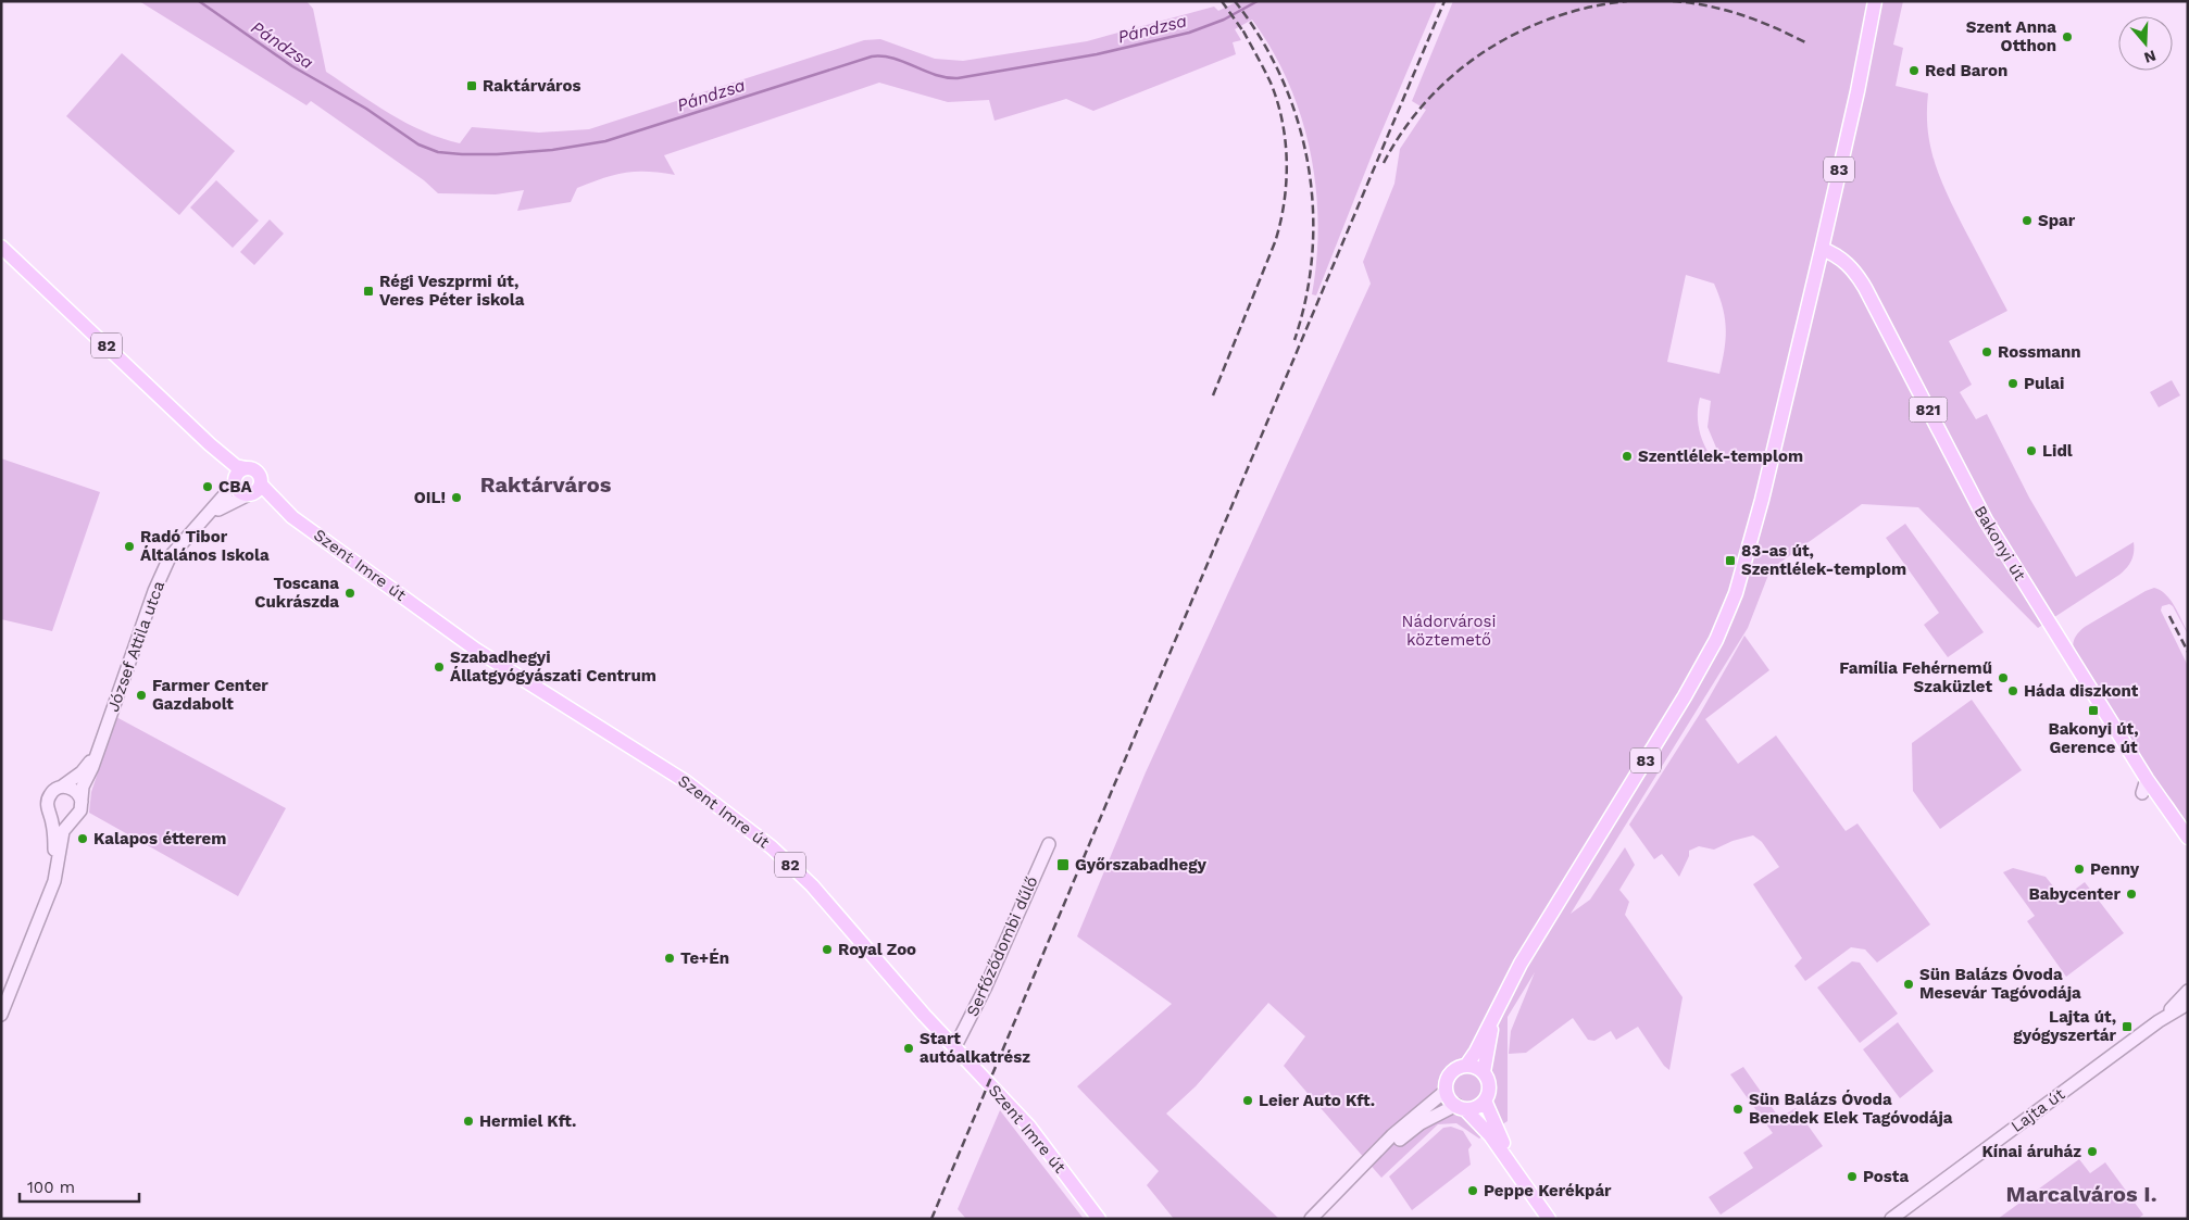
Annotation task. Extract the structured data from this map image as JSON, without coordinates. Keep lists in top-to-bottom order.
{
  "streets": {
    "main road": [
      "83",
      "82",
      "821",
      "Bakonyi út",
      "Szent Imre út"
    ],
    "street": ["József Attila utca", "Serfőződombi dűlő", "Lajta út"]
  },
  "crossings": [
    ["83", "Bakonyi út"],
    ["82", "Szent Imre út"],
    ["82", "József Attila utca"],
    ["Szent Imre út", "József Attila utca"],
    ["Szent Imre út", "Serfőződombi dűlő"]
  ],
  "districts": ["Raktárváros", "Marcalváros I."],
  "water": ["Pándzsa"],
  "parks": ["Nádorvárosi köztemető"],
  "places": {
    "other": [
      "Szent Anna Otthon",
      "Red Baron",
      "Spar",
      "Rossmann",
      "Pulai",
      "Lidl",
      "Szentlélek-templom",
      "CBA",
      "OIL!",
      "Radó Tibor Általános Iskola",
      "Toscana Cukrászda",
      "Szabadhegyi Állatgyógyászati Centrum",
      "Família Fehérnemű Szaküzlet",
      "Háda diszkont",
      "Farmer Center Gazdabolt",
      "Kalapos étterem",
      "Penny",
      "Babycenter",
      "Royal Zoo",
      "Te+Én",
      "Sün Balázs Óvoda Mesevár Tagóvodája",
      "Start autóalkatrész",
      "Leier Auto Kft.",
      "Sün Balázs Óvoda Benedek Elek Tagóvodája",
      "Hermiel Kft.",
      "Kínai áruház",
      "Posta",
      "Peppe Kerékpár"
    ],
    "transit": [
      "Raktárváros",
      "Régi Veszprmi út, Veres Péter iskola",
      "83-as út, Szentlélek-templom",
      "Bakonyi út, Gerence út",
      "Győrszabadhegy",
      "Lajta út, gyógyszertár"
    ]
  },
  "scale_bar": "100 m",
  "north": "bottom"
}
